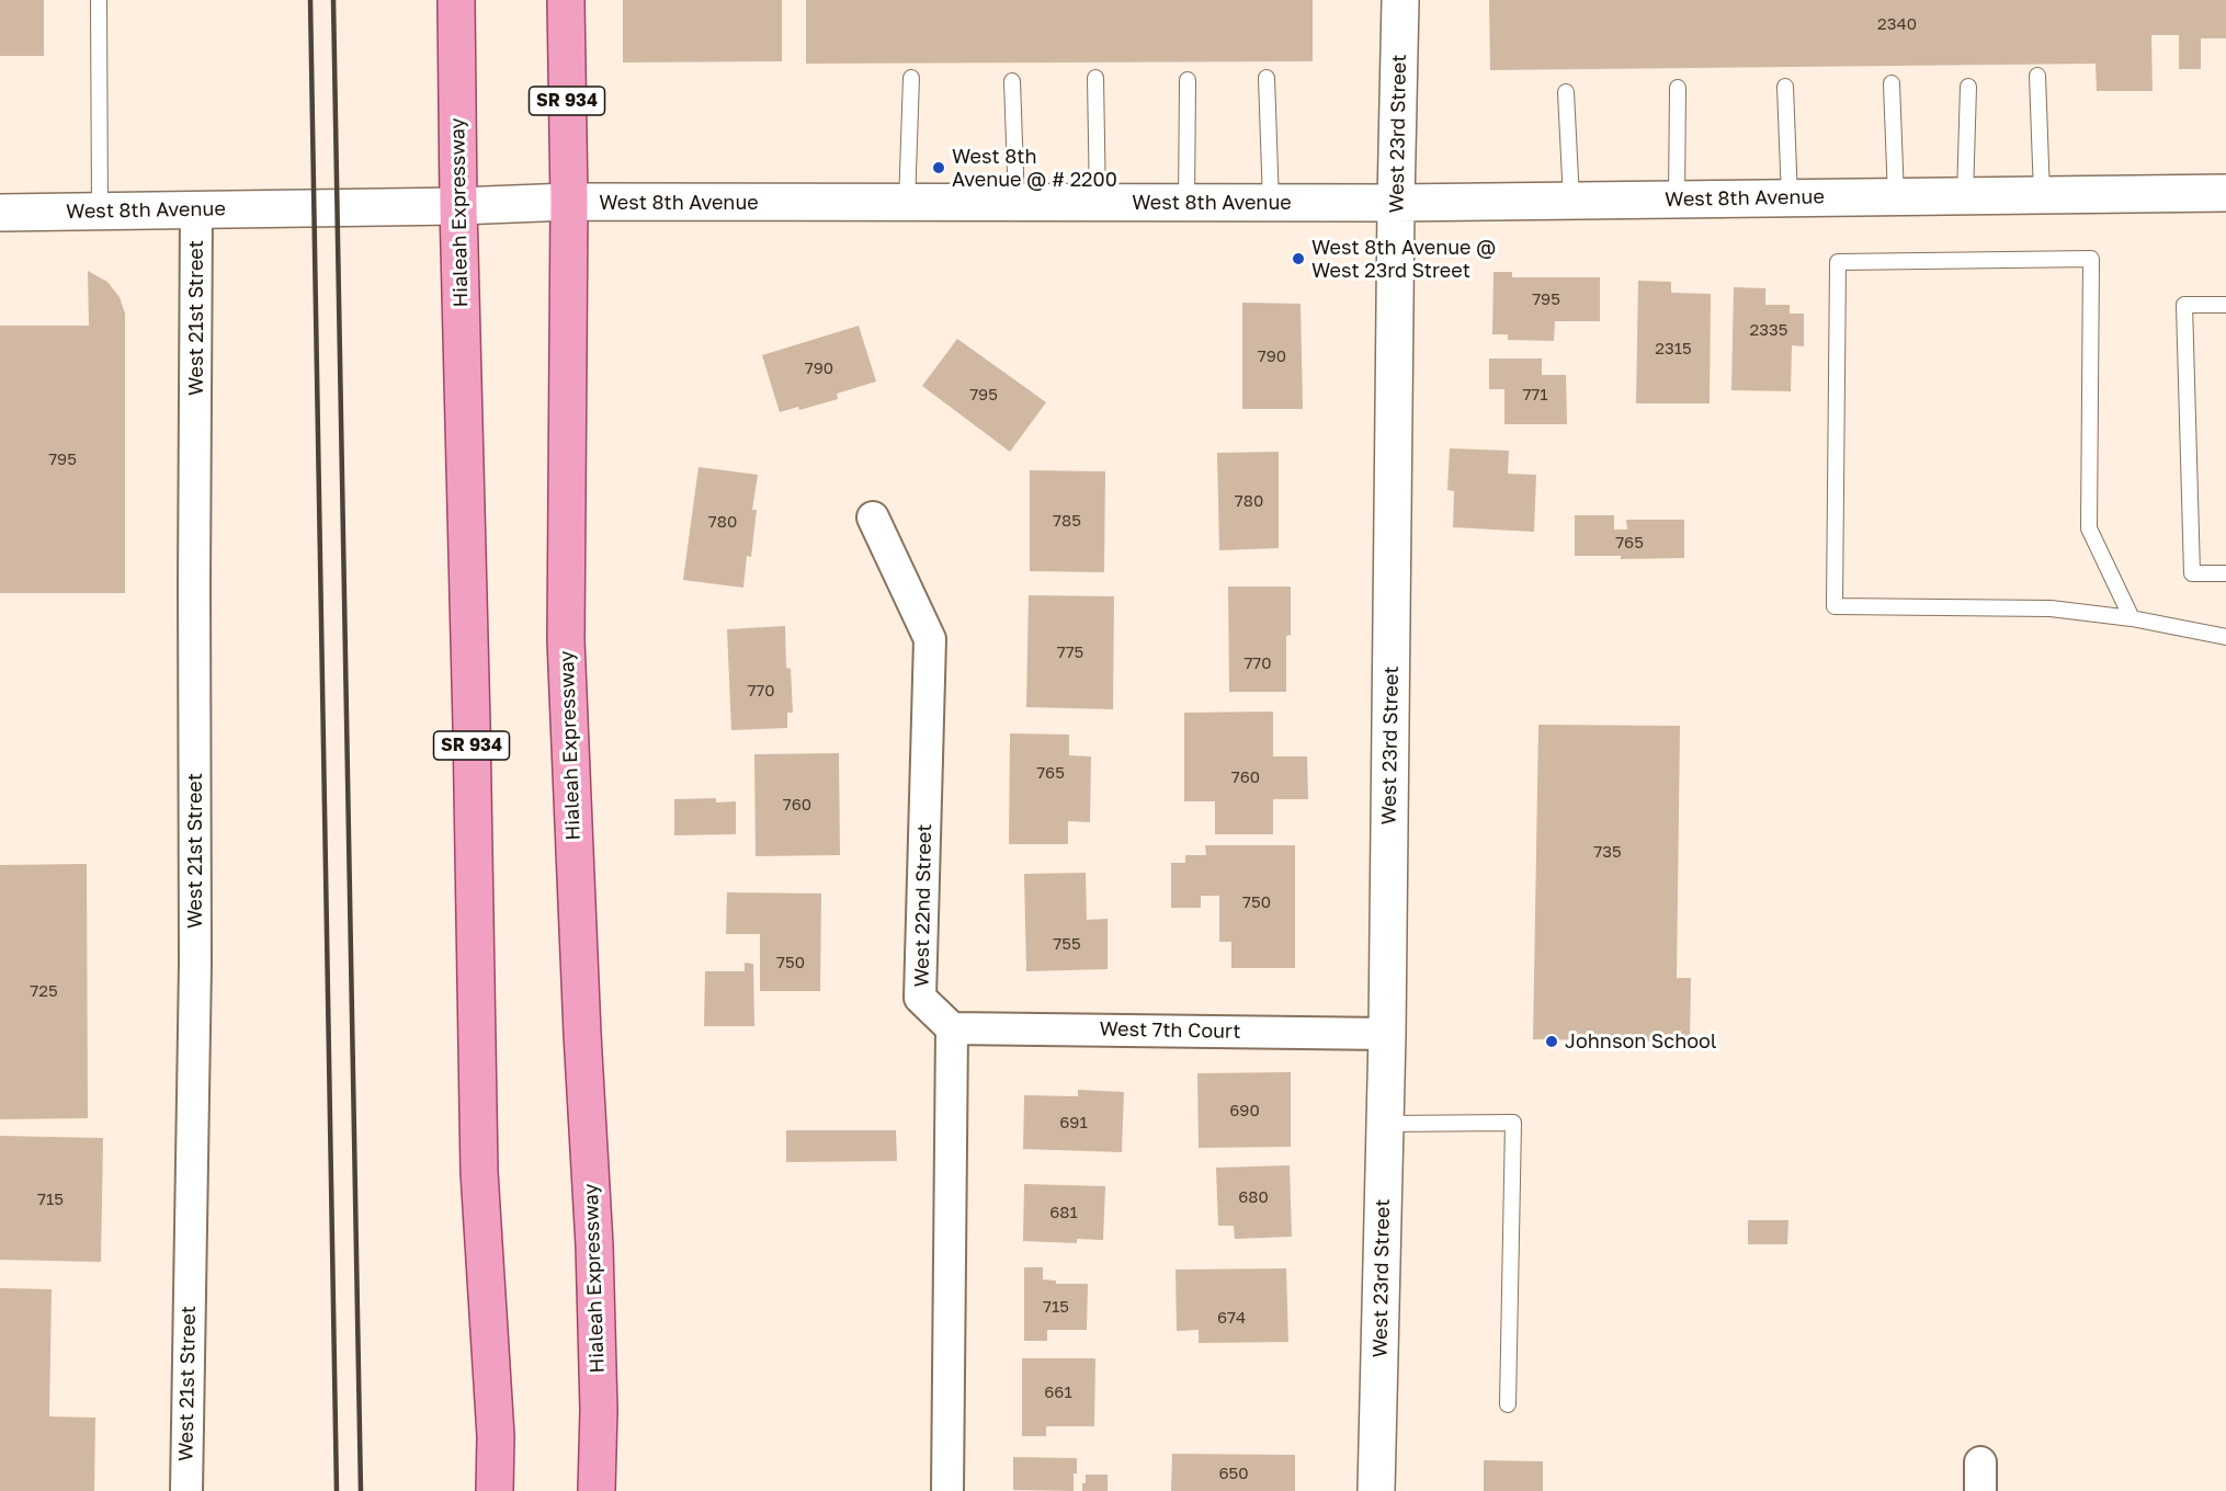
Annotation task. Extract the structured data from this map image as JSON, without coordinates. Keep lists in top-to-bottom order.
{
  "streets": {
    "main road": ["SR 934", "Hialeah Expressway"],
    "street": [
      "West 23rd Street",
      "West 8th Avenue",
      "West 21st Street",
      "West 22nd Street",
      "West 7th Court"
    ]
  },
  "crossings": [
    ["West 23rd Street", "West 8th Avenue"],
    ["West 23rd Street", "West 7th Court"],
    ["West 8th Avenue", "Hialeah Expressway"],
    ["West 8th Avenue", "West 21st Street"],
    ["West 22nd Street", "West 7th Court"]
  ],
  "places": ["West 8th Avenue @ # 2200", "West 8th Avenue @ West 23rd Street", "Johnson School"],
  "house_numbers": [
    "2340",
    "795",
    "2335",
    "2315",
    "790",
    "790",
    "795",
    "771",
    "795",
    "780",
    "785",
    "780",
    "765",
    "775",
    "770",
    "770",
    "765",
    "760",
    "760",
    "735",
    "750",
    "755",
    "750",
    "725",
    "690",
    "691",
    "680",
    "715",
    "681",
    "715",
    "674",
    "661",
    "650"
  ]
}
